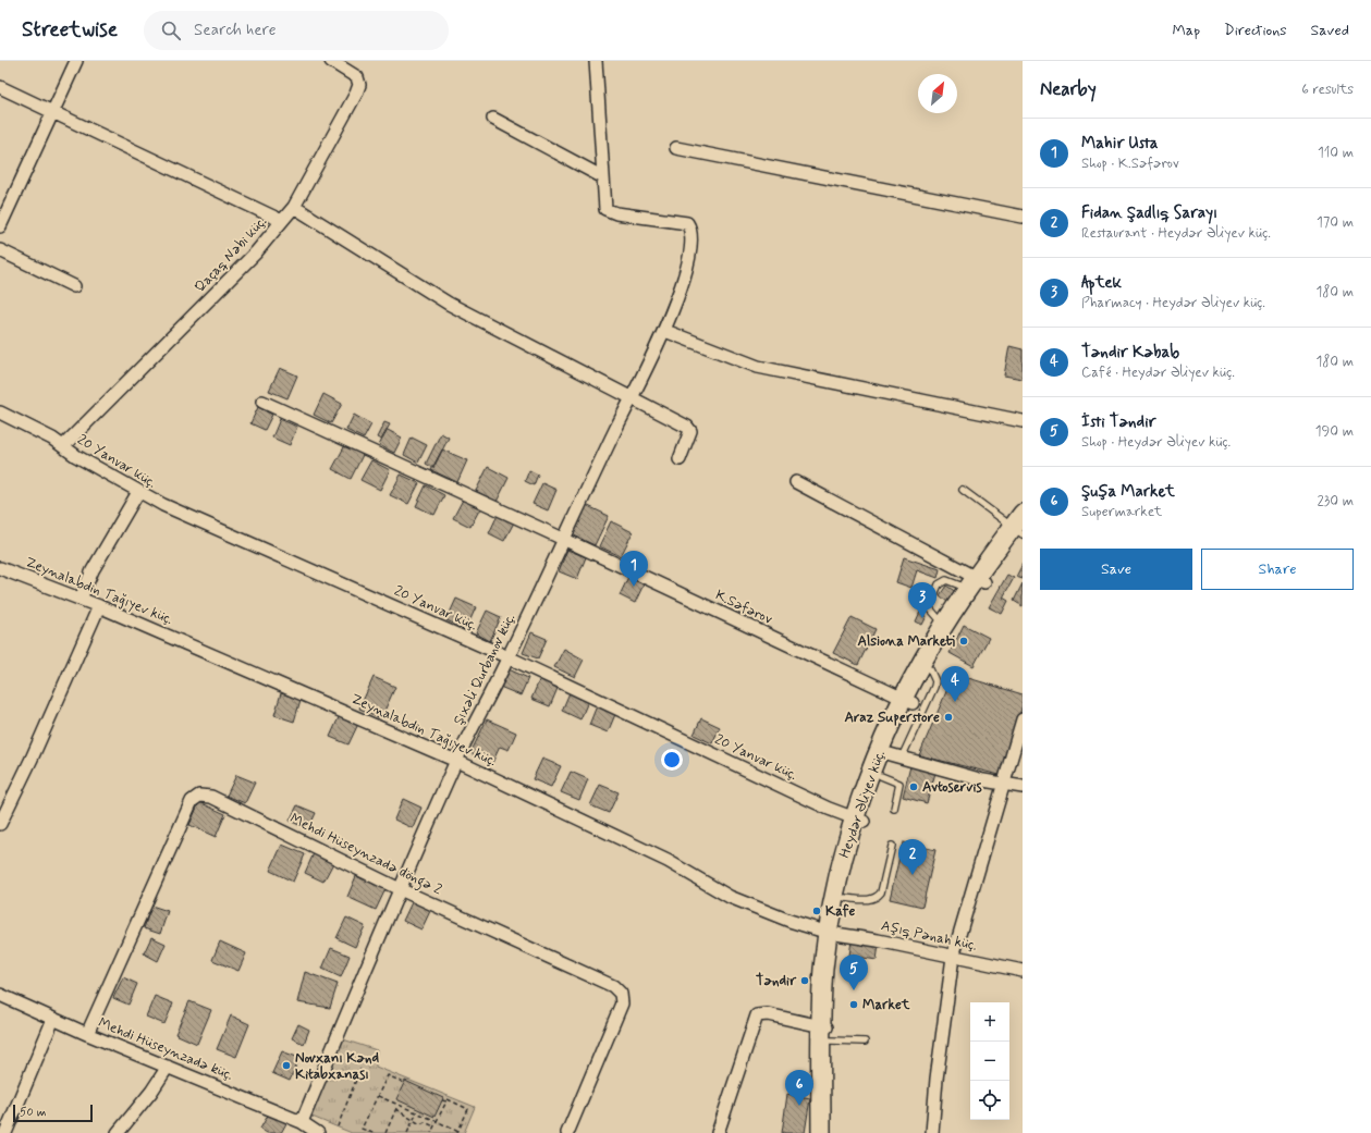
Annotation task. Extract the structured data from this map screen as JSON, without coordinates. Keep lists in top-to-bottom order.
{
  "streets": {
    "main road": ["Heydər Əliyev küç."],
    "street": [
      "Qaçaq Nəbi küç.",
      "20 Yanvar küç.",
      "Zeynalabdin Tağıyev küç.",
      "K.Səfərov",
      "Şıxəli Qurbanov küç.",
      "Mehdi Hüseynzadə döngə 2",
      "Aşıq Pənah küç.",
      "Mehdi Hüseynzadə küç."
    ]
  },
  "crossings": [
    ["Qaçaq Nəbi küç.", "20 Yanvar küç."],
    ["20 Yanvar küç.", "Şıxəli Qurbanov küç."],
    ["20 Yanvar küç.", "Heydər Əliyev küç."],
    ["Zeynalabdin Tağıyev küç.", "Şıxəli Qurbanov küç."],
    ["Zeynalabdin Tağıyev küç.", "Heydər Əliyev küç."],
    ["Zeynalabdin Tağıyev küç.", "Aşıq Pənah küç."],
    ["K.Səfərov", "Şıxəli Qurbanov küç."],
    ["K.Səfərov", "Heydər Əliyev küç."],
    ["Şıxəli Qurbanov küç.", "Mehdi Hüseynzadə döngə 2"],
    ["Şıxəli Qurbanov küç.", "Mehdi Hüseynzadə küç."],
    ["Heydər Əliyev küç.", "Aşıq Pənah küç."],
    ["Mehdi Hüseynzadə döngə 2", "Mehdi Hüseynzadə küç."]
  ],
  "places": [
    "Alsiona Marketi",
    "Araz Superstore",
    "Avtoservis",
    "Kafe",
    "Təndir",
    "Market",
    "Novxanı Kənd Kitabxanası"
  ],
  "scale_bar": "50 m",
  "north": "top right",
  "page": {
    "header": "Streetwise",
    "search": "Search here",
    "nav": ["Map", "Directions", "Saved"],
    "heading": ["Nearby", "6 results"],
    "list": [
      {
        "mark": "1",
        "name": "Mahir Usta",
        "note": "Shop · K.Səfərov",
        "value": "110 m"
      },
      {
        "mark": "2",
        "name": "Fidan Şadlıq Sarayı",
        "note": "Restaurant · Heydər Əliyev küç.",
        "value": "170 m"
      },
      {
        "mark": "3",
        "name": "Aptek",
        "note": "Pharmacy · Heydər Əliyev küç.",
        "value": "180 m"
      },
      {
        "mark": "4",
        "name": "Təndir Kəbab",
        "note": "Café · Heydər Əliyev küç.",
        "value": "180 m"
      },
      {
        "mark": "5",
        "name": "İsti Təndir",
        "note": "Shop · Heydər Əliyev küç.",
        "value": "190 m"
      },
      {
        "mark": "6",
        "name": "Şuşa Market",
        "note": "Supermarket",
        "value": "230 m"
      }
    ],
    "buttons": ["Save", "Share"],
    "pins": [
      "1",
      "3",
      "4",
      "2",
      "5",
      "6"
    ],
    "map_buttons": ["+", "−"],
    "scale": "50 m"
  }
}
